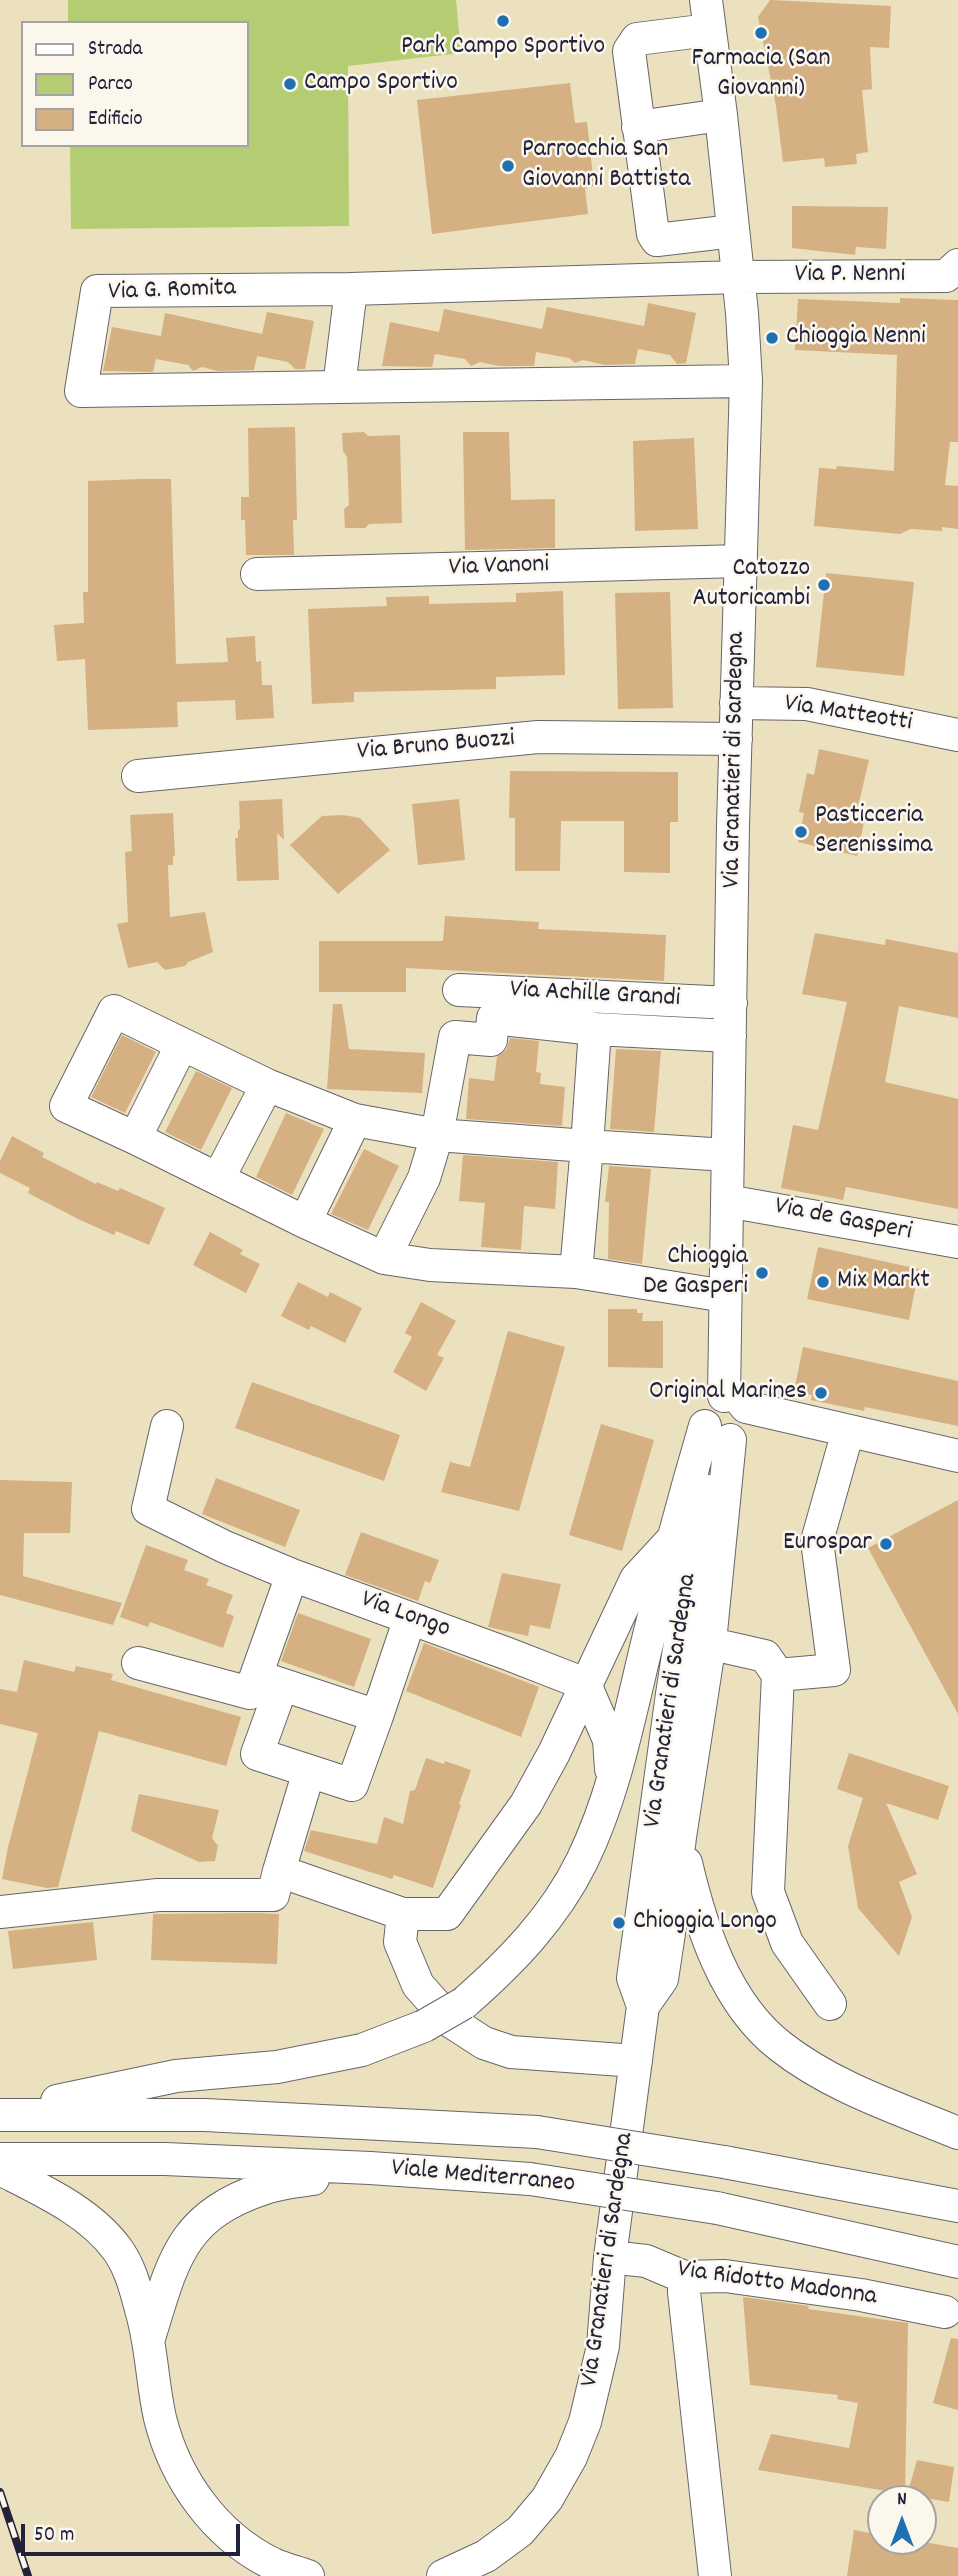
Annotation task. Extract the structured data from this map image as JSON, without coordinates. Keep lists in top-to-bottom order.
{
  "streets": {
    "street": [
      "Via P. Nenni",
      "Via G. Romita",
      "Via Vanoni",
      "Via Matteotti",
      "Via Bruno Buozzi",
      "Via Granatieri di Sardegna",
      "Via Achille Grandi",
      "Via de Gasperi",
      "Via Longo",
      "Viale Mediterraneo",
      "Via Ridotto Madonna"
    ]
  },
  "crossings": [
    ["Via P. Nenni", "Via G. Romita"],
    ["Via P. Nenni", "Via Granatieri di Sardegna"],
    ["Via G. Romita", "Via Granatieri di Sardegna"],
    ["Via Vanoni", "Via Granatieri di Sardegna"],
    ["Via Matteotti", "Via Granatieri di Sardegna"],
    ["Via Bruno Buozzi", "Via Granatieri di Sardegna"],
    ["Via Granatieri di Sardegna", "Via Achille Grandi"],
    ["Via Granatieri di Sardegna", "Via de Gasperi"],
    ["Via Granatieri di Sardegna", "Via Ridotto Madonna"]
  ],
  "places": [
    "Park Campo Sportivo",
    "Farmacia (San Giovanni)",
    "Campo Sportivo",
    "Parrocchia San Giovanni Battista",
    "Chioggia Nenni",
    "Catozzo Autoricambi",
    "Pasticceria Serenissima",
    "Chioggia De Gasperi",
    "Mix Markt",
    "Original Marines",
    "Eurospar",
    "Chioggia Longo"
  ],
  "legend": ["Strada", "Parco", "Edificio"],
  "scale_bar": "50 m",
  "north": "top"
}
